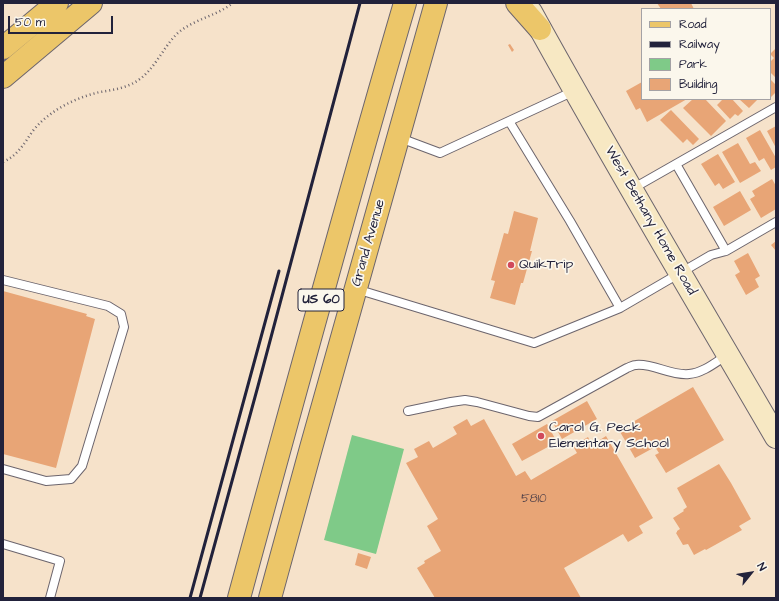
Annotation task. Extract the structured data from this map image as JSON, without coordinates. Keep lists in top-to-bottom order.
{
  "streets": {
    "main road": ["West Bethany Home Road", "Grand Avenue", "US 60"]
  },
  "places": ["QuikTrip", "Carol G. Peck Elementary School"],
  "house_numbers": ["5810"],
  "legend": [
    "Road",
    "Railway",
    "Park",
    "Building"
  ],
  "scale_bar": "50 m",
  "north": "top right"
}
